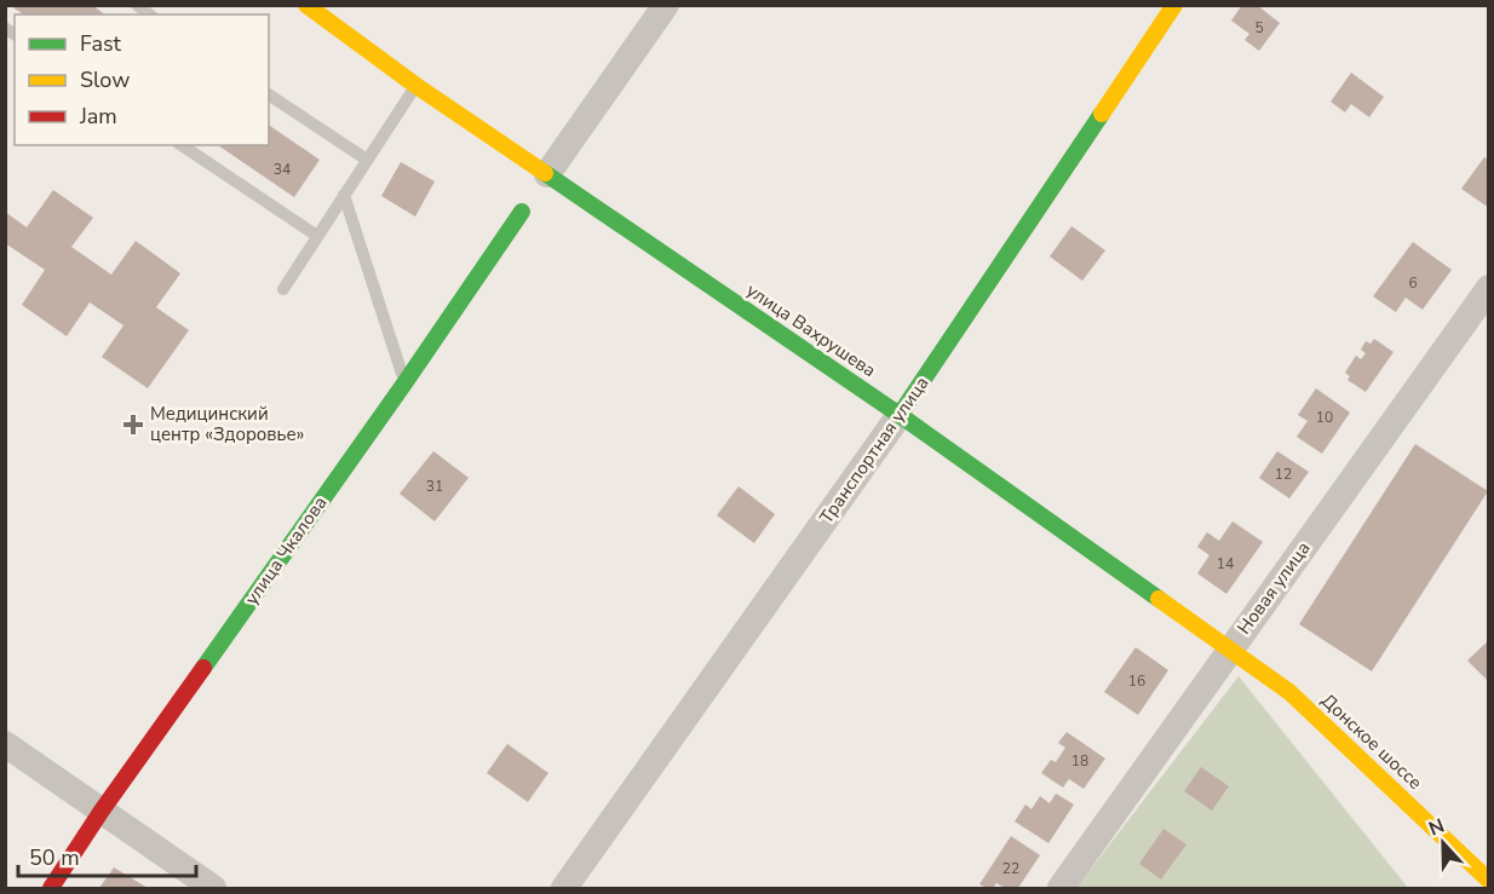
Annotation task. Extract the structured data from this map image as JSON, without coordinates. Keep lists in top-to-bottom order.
{
  "streets": {
    "main road": [
      "улица Вахрушева",
      "Транспортная улица",
      "улица Чкалова",
      "Донское шоссе"
    ],
    "street": ["Новая улица"]
  },
  "crossings": [
    ["улица Вахрушева", "Транспортная улица"],
    ["улица Вахрушева", "Новая улица"],
    ["улица Вахрушева", "Донское шоссе"]
  ],
  "places": {
    "health": ["Медицинский центр «Здоровье»"]
  },
  "house_numbers": [
    "5",
    "34",
    "6",
    "10",
    "12",
    "31",
    "14",
    "16",
    "18",
    "22"
  ],
  "legend": ["Fast", "Slow", "Jam"],
  "scale_bar": "50 m",
  "north": "top"
}
